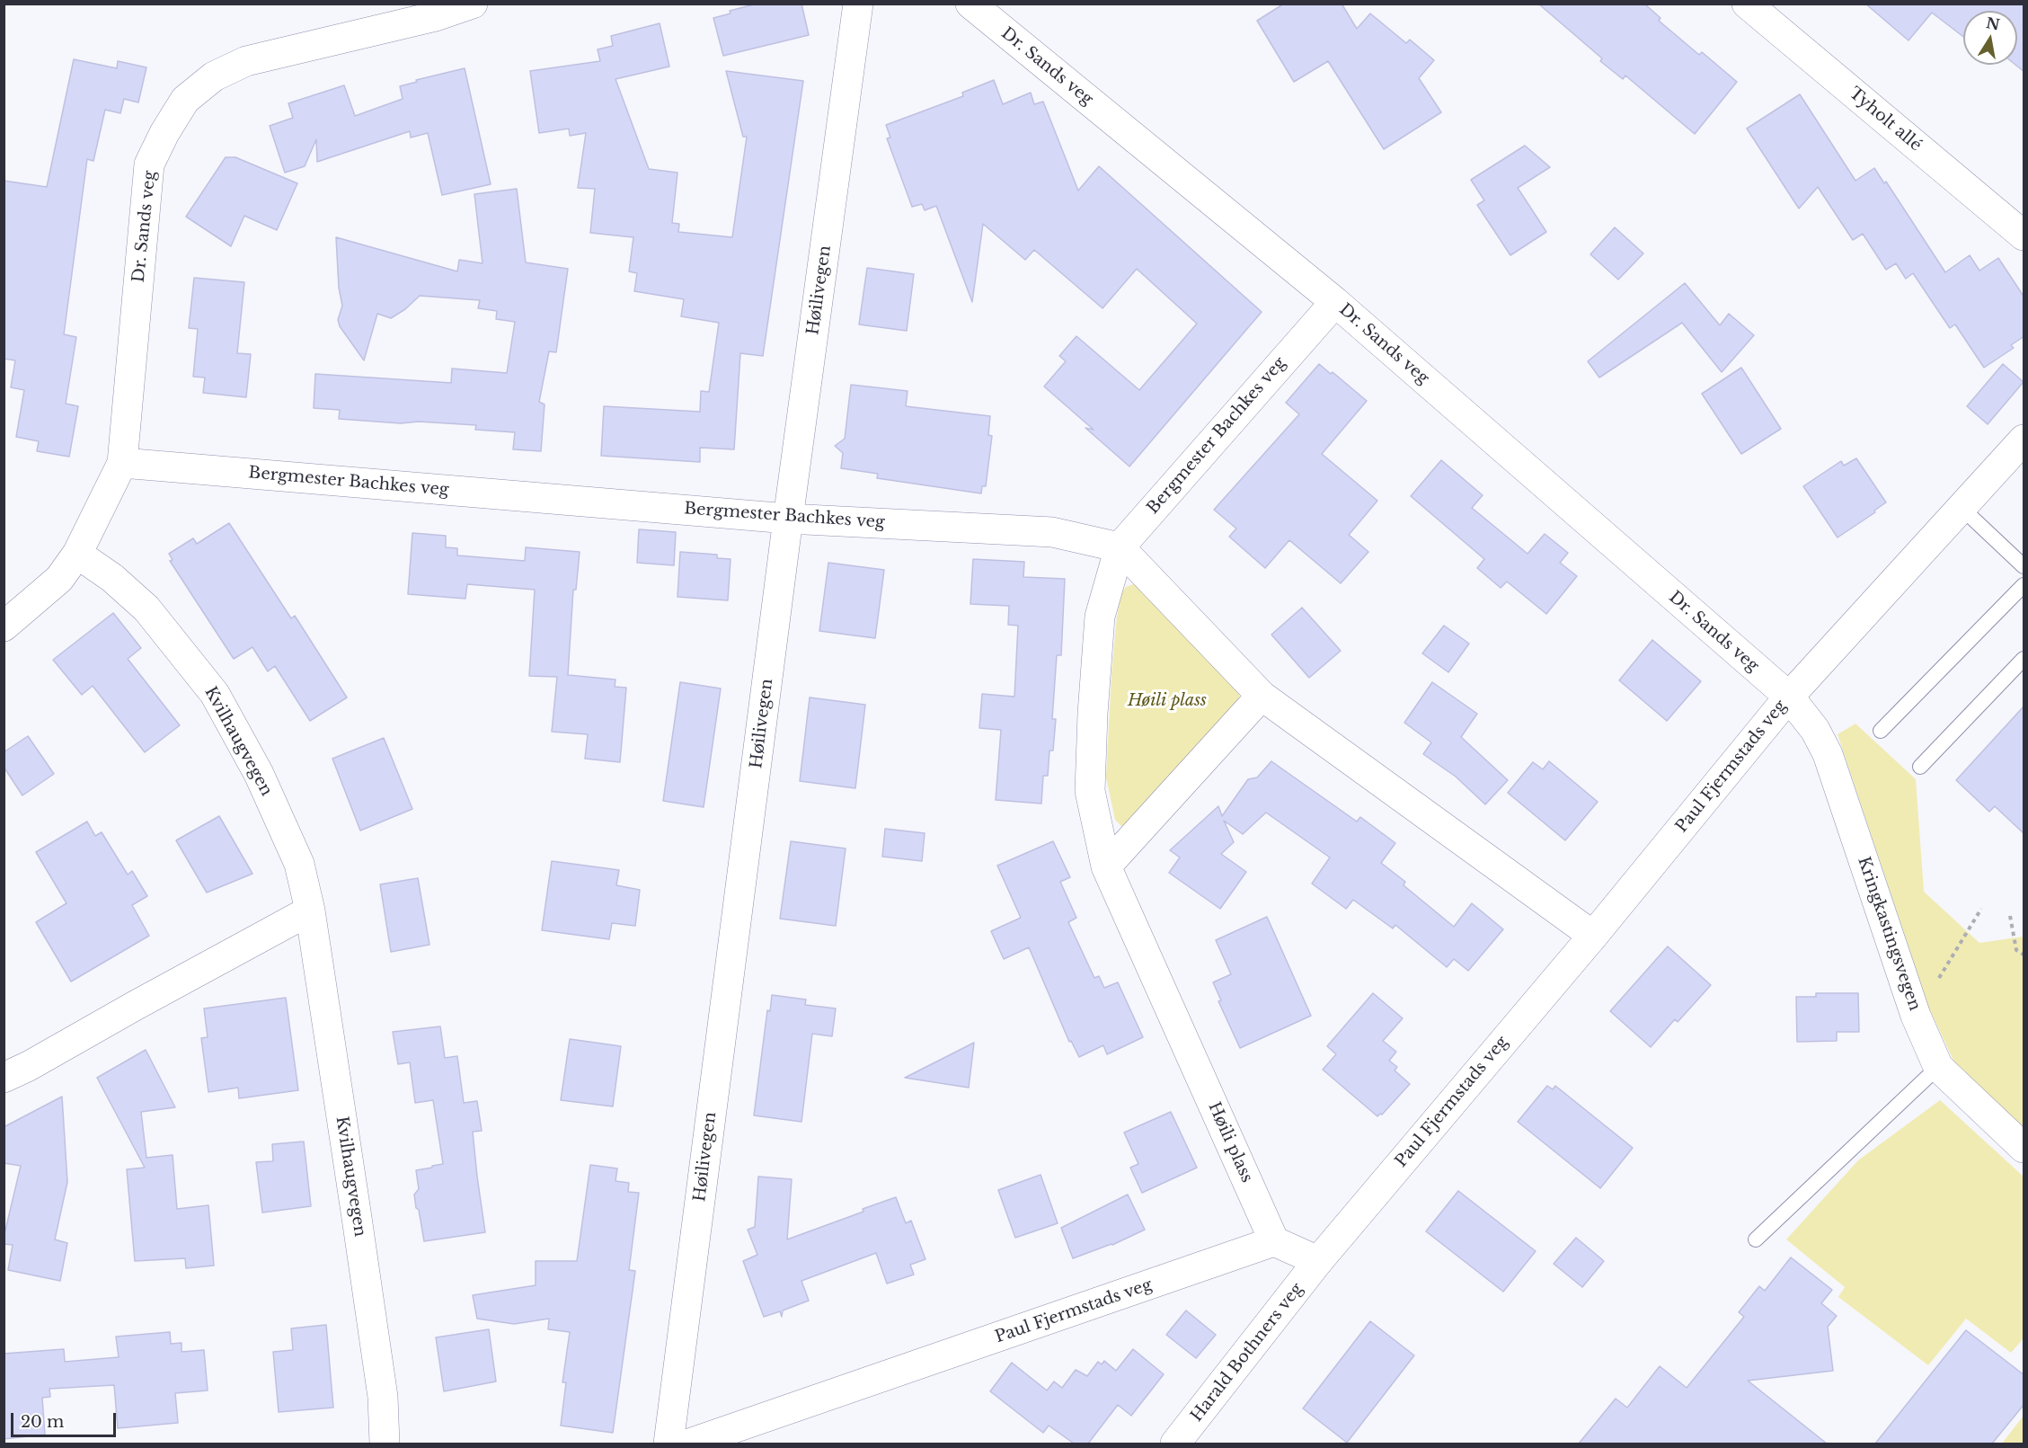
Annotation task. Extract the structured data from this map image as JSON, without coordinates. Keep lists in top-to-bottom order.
{
  "streets": {
    "street": [
      "Dr. Sands veg",
      "Tyholt allé",
      "Høilivegen",
      "Bergmester Bachkes veg",
      "Kvilhaugvegen",
      "Paul Fjermstads veg",
      "Kringkastingsvegen",
      "Høili plass",
      "Harald Bothners veg"
    ]
  },
  "crossings": [
    ["Dr. Sands veg", "Bergmester Bachkes veg"],
    ["Dr. Sands veg", "Kvilhaugvegen"],
    ["Dr. Sands veg", "Paul Fjermstads veg"],
    ["Dr. Sands veg", "Kringkastingsvegen"],
    ["Høilivegen", "Bergmester Bachkes veg"],
    ["Bergmester Bachkes veg", "Høili plass"],
    ["Paul Fjermstads veg", "Kringkastingsvegen"],
    ["Paul Fjermstads veg", "Høili plass"],
    ["Paul Fjermstads veg", "Harald Bothners veg"]
  ],
  "parks": ["Høili plass"],
  "scale_bar": "20 m",
  "north": "top"
}
